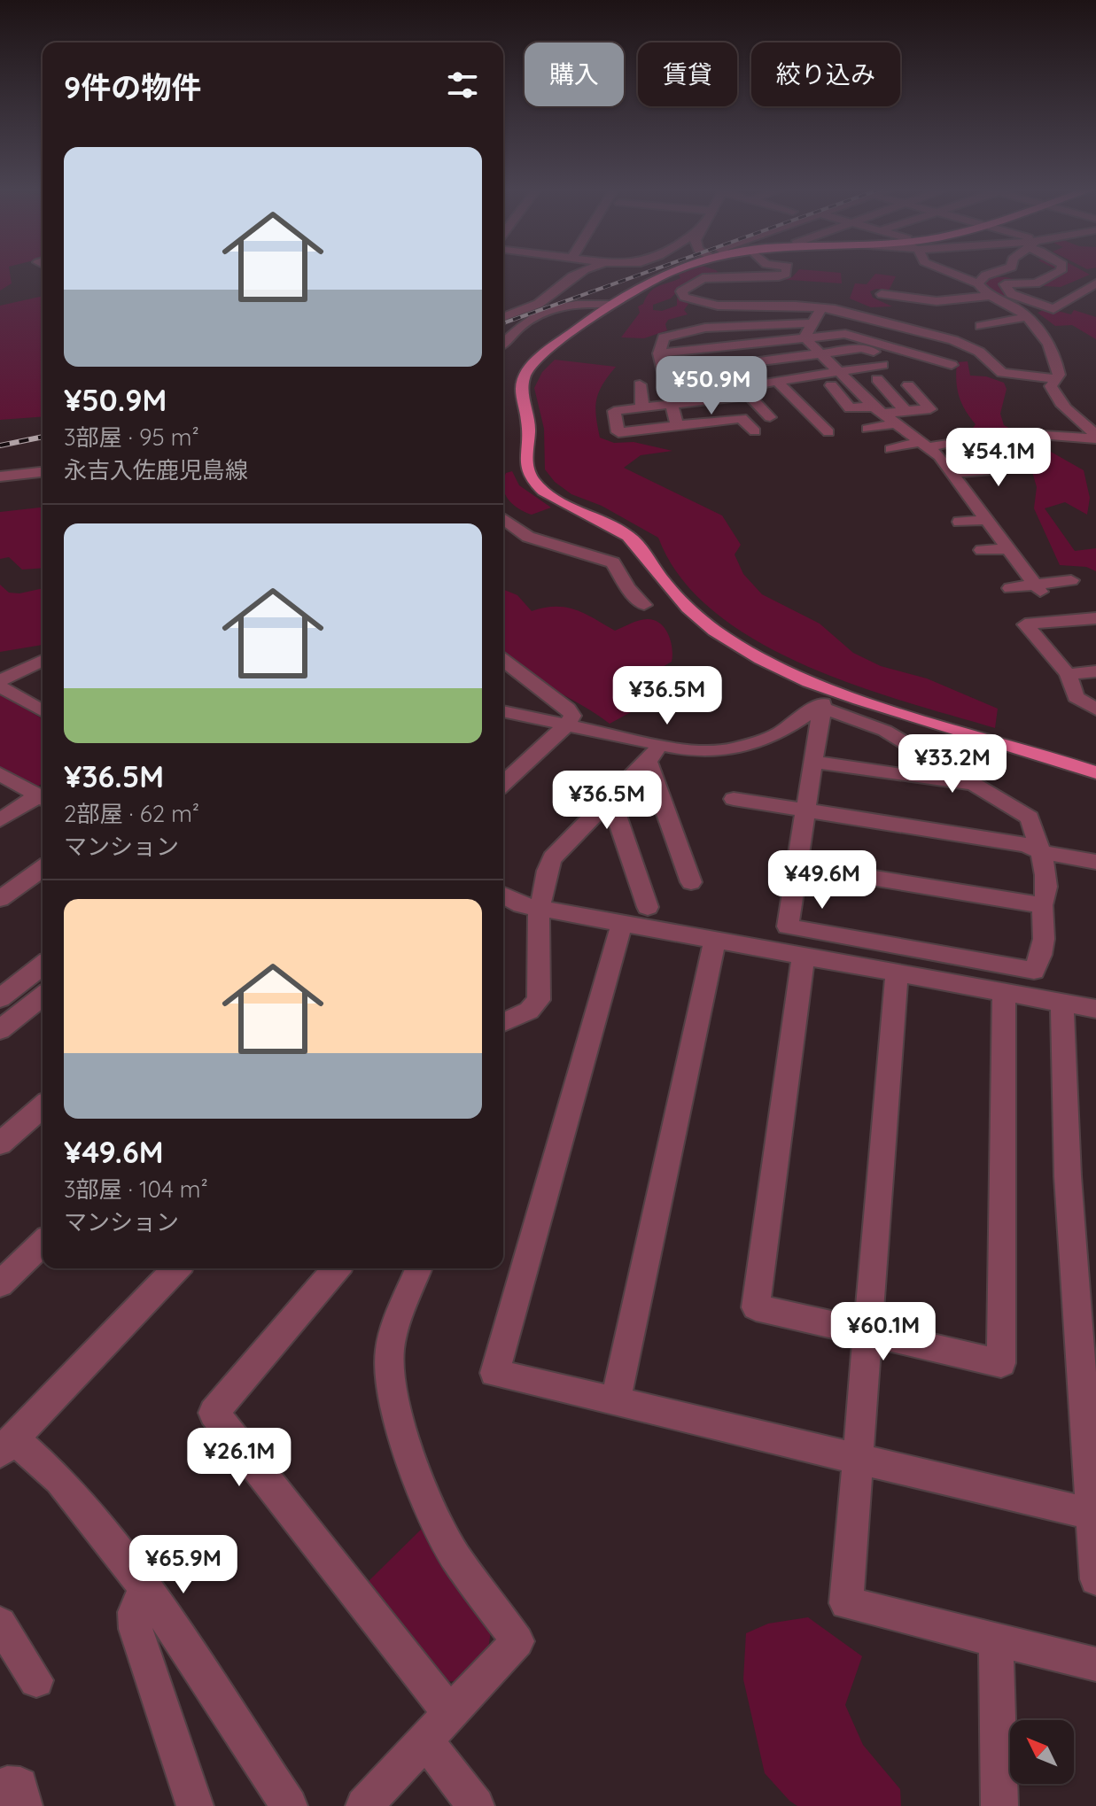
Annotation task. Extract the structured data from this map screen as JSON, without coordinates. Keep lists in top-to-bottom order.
{
  "north": "top left",
  "page": {
    "chip": ["購入", "賃貸", "絞り込み"],
    "heading": "9件の物件",
    "list": [
      {
        "name": "¥50.9M",
        "note": "3部屋 · 95 m² · 永吉入佐鹿児島線"
      },
      {
        "name": "¥36.5M",
        "note": "2部屋 · 62 m² · マンション"
      },
      {
        "name": "¥49.6M",
        "note": "3部屋 · 104 m² · マンション"
      }
    ],
    "price": [
      "¥50.9M",
      "¥54.1M",
      "¥36.5M",
      "¥33.2M",
      "¥36.5M",
      "¥49.6M",
      "¥60.1M",
      "¥26.1M",
      "¥65.9M"
    ]
  }
}
